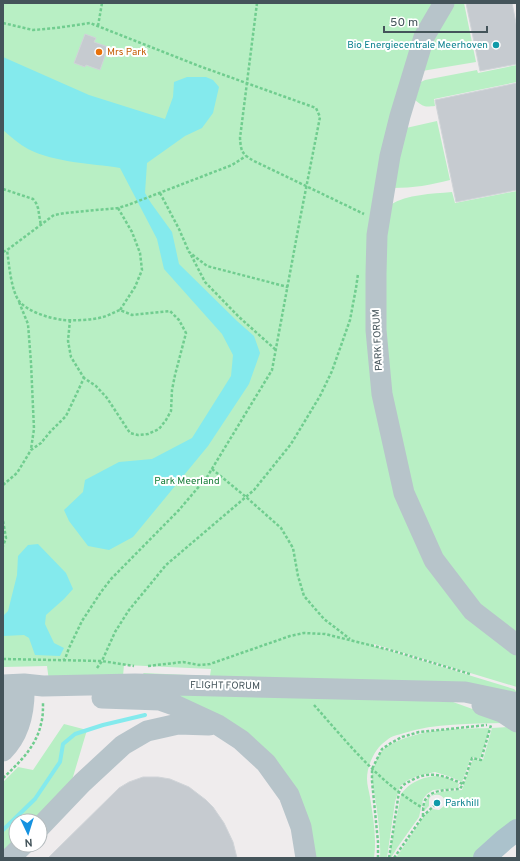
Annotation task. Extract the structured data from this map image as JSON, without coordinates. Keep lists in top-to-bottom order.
{
  "streets": {
    "street": ["PARK FORUM", "FLIGHT FORUM"]
  },
  "parks": ["Park Meerland"],
  "places": ["Bio Energiecentrale Meerhoven", "Mrs Park", "Parkhill"],
  "scale_bar": "50 m",
  "north": "bottom"
}
